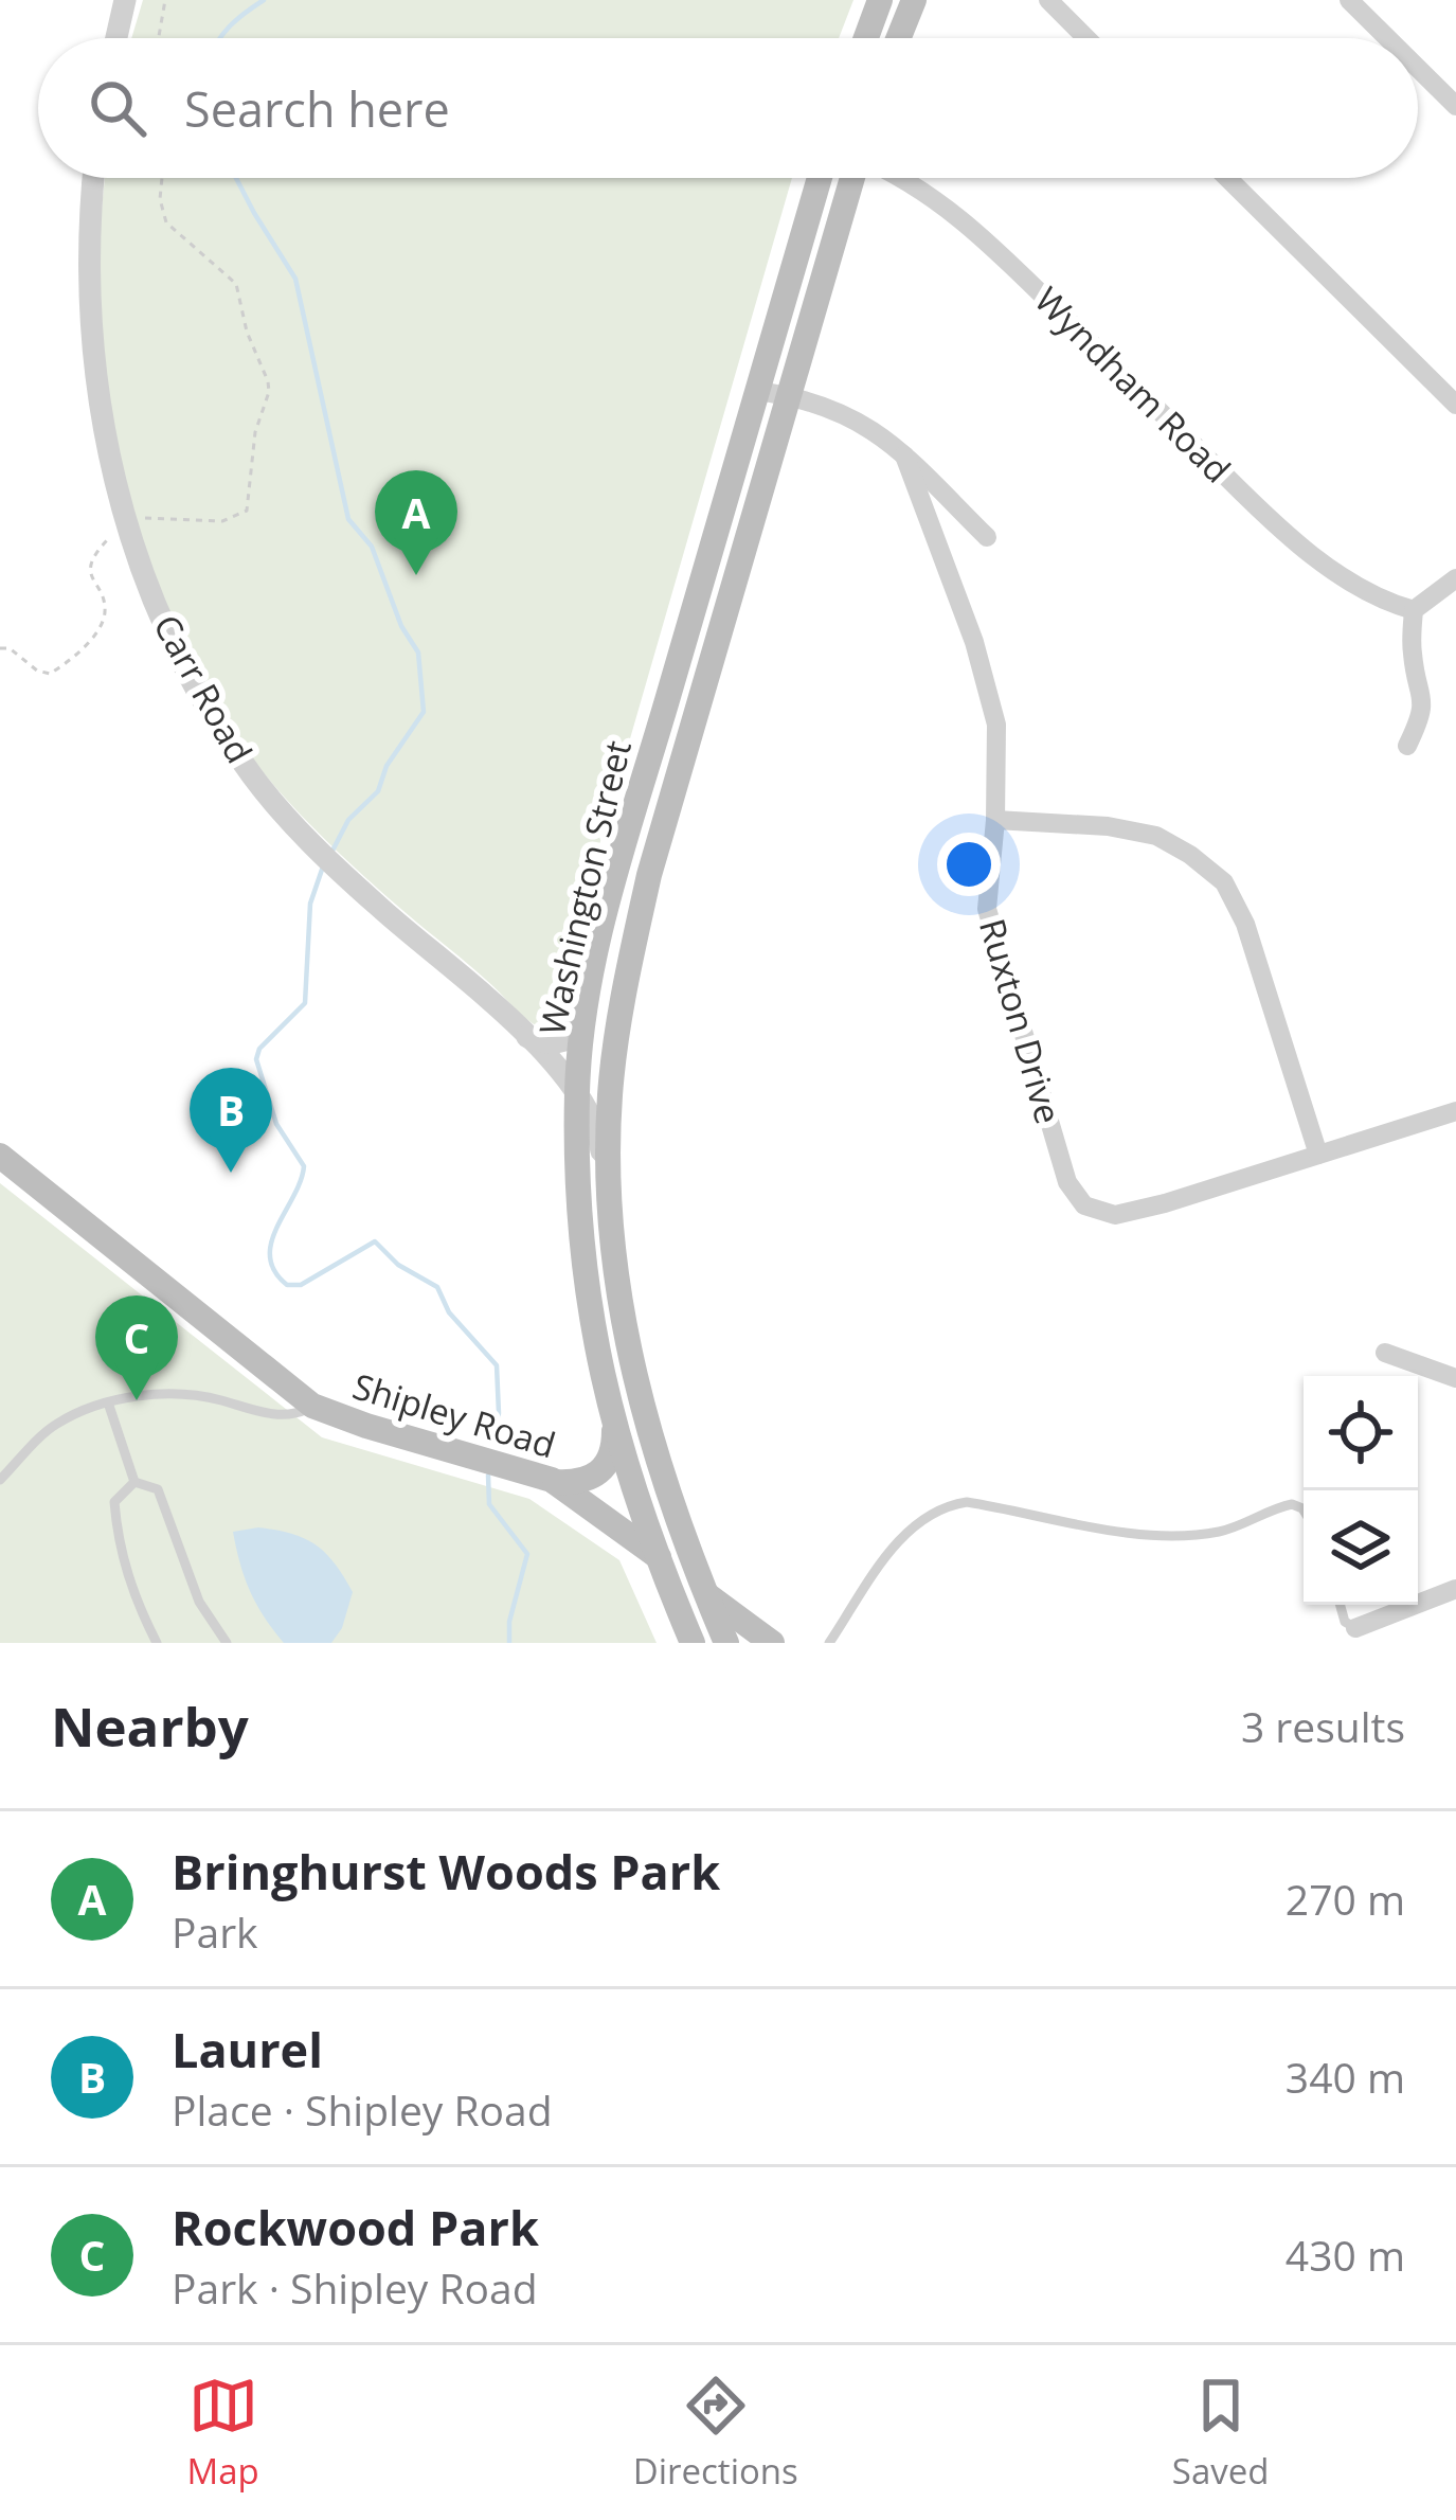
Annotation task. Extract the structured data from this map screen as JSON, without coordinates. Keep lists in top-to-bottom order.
{
  "streets": {
    "main road": ["Washington Street", "Shipley Road"],
    "street": ["Wyndham Road", "Carr Road", "Ruxton Drive"]
  },
  "crossings": [
    ["Carr Road", "Washington Street"],
    ["Washington Street", "Shipley Road"]
  ],
  "page": {
    "search": "Search here",
    "pins": ["A", "B", "C"],
    "heading": ["Nearby", "3 results"],
    "list": [
      {
        "mark": "A",
        "name": "Bringhurst Woods Park",
        "note": "Park",
        "value": "270 m"
      },
      {
        "mark": "B",
        "name": "Laurel",
        "note": "Place · Shipley Road",
        "value": "340 m"
      },
      {
        "mark": "C",
        "name": "Rockwood Park",
        "note": "Park · Shipley Road",
        "value": "430 m"
      }
    ],
    "nav": ["Map", "Directions", "Saved"]
  }
}
